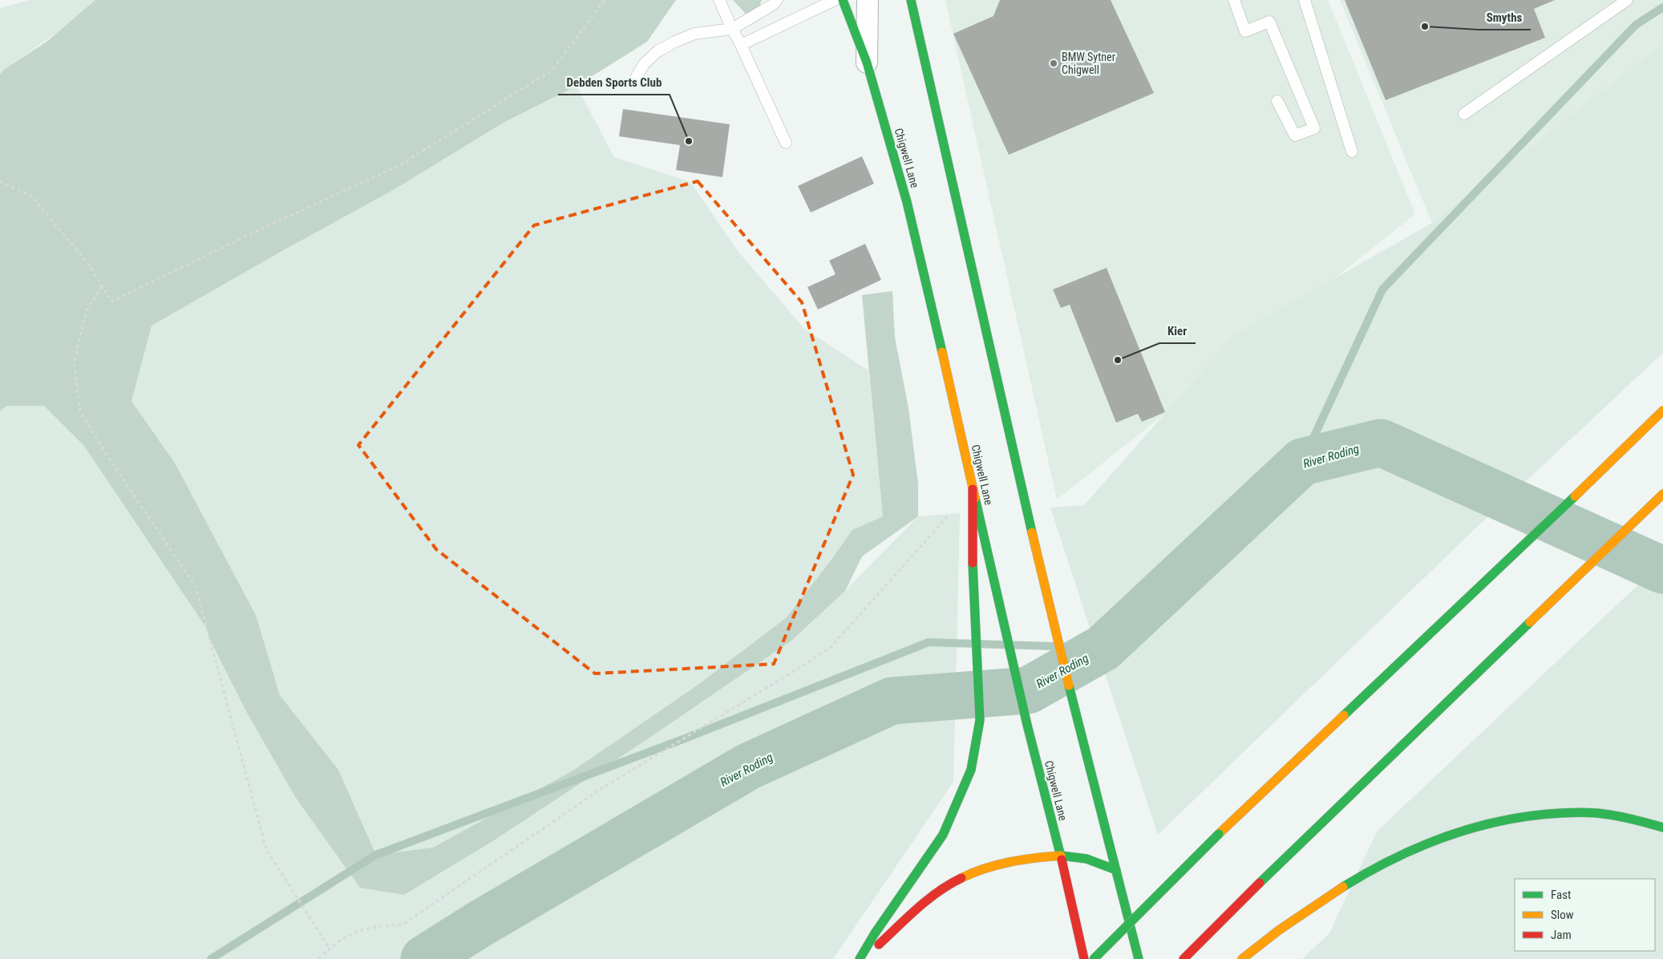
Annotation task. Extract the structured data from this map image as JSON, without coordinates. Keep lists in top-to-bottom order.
{
  "streets": {
    "main road": ["Chigwell Lane"]
  },
  "water": ["River Roding"],
  "places": [
    "Smyths",
    "BMW Sytner Chigwell",
    "Debden Sports Club",
    "Kier"
  ],
  "legend": ["Fast", "Slow", "Jam"]
}
